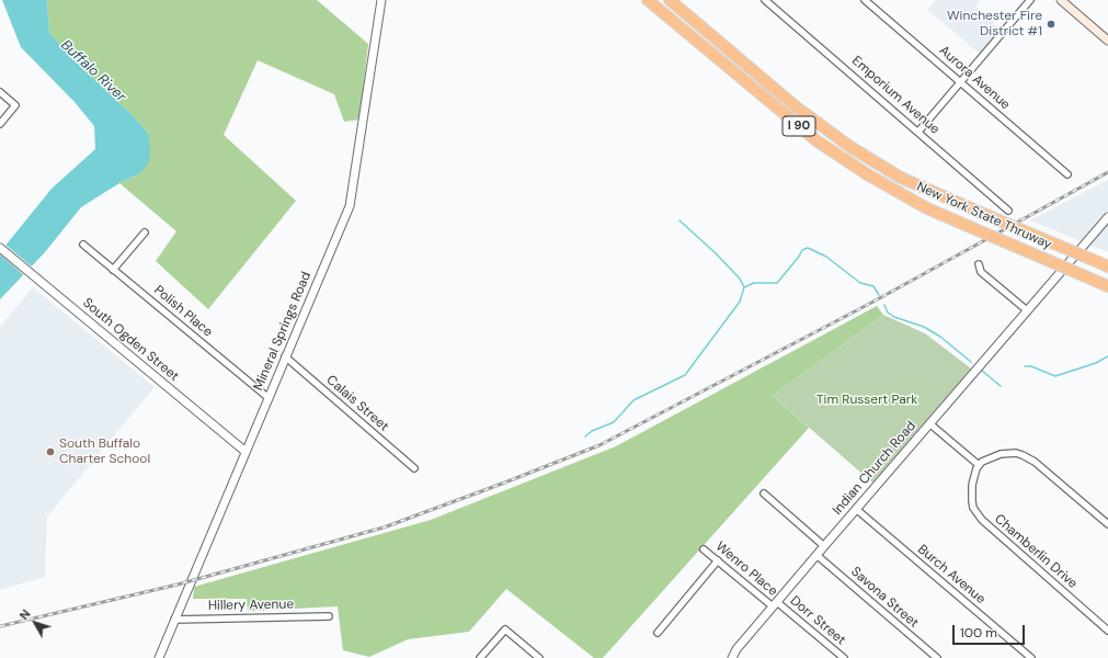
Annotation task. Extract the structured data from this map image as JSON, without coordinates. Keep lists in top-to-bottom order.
{
  "streets": {
    "highway": ["I 90", "New York State Thruway"],
    "street": [
      "Aurora Avenue",
      "Emporium Avenue",
      "Polish Place",
      "Mineral Springs Road",
      "South Ogden Street",
      "Calais Street",
      "Indian Church Road",
      "Chamberlin Drive",
      "Wenro Place",
      "Burch Avenue",
      "Savona Street",
      "Hillery Avenue",
      "Dorr Street"
    ]
  },
  "crossings": [
    ["Polish Place", "Mineral Springs Road"],
    ["Mineral Springs Road", "South Ogden Street"],
    ["Mineral Springs Road", "Calais Street"],
    ["Mineral Springs Road", "Hillery Avenue"],
    ["Indian Church Road", "Wenro Place"],
    ["Indian Church Road", "Burch Avenue"],
    ["Indian Church Road", "Savona Street"],
    ["Indian Church Road", "Dorr Street"],
    ["Wenro Place", "Dorr Street"]
  ],
  "water": ["Buffalo River"],
  "parks": ["Tim Russert Park"],
  "places": ["Winchester Fire District #1", "South Buffalo Charter School"],
  "scale_bar": "100 m",
  "north": "top left"
}
